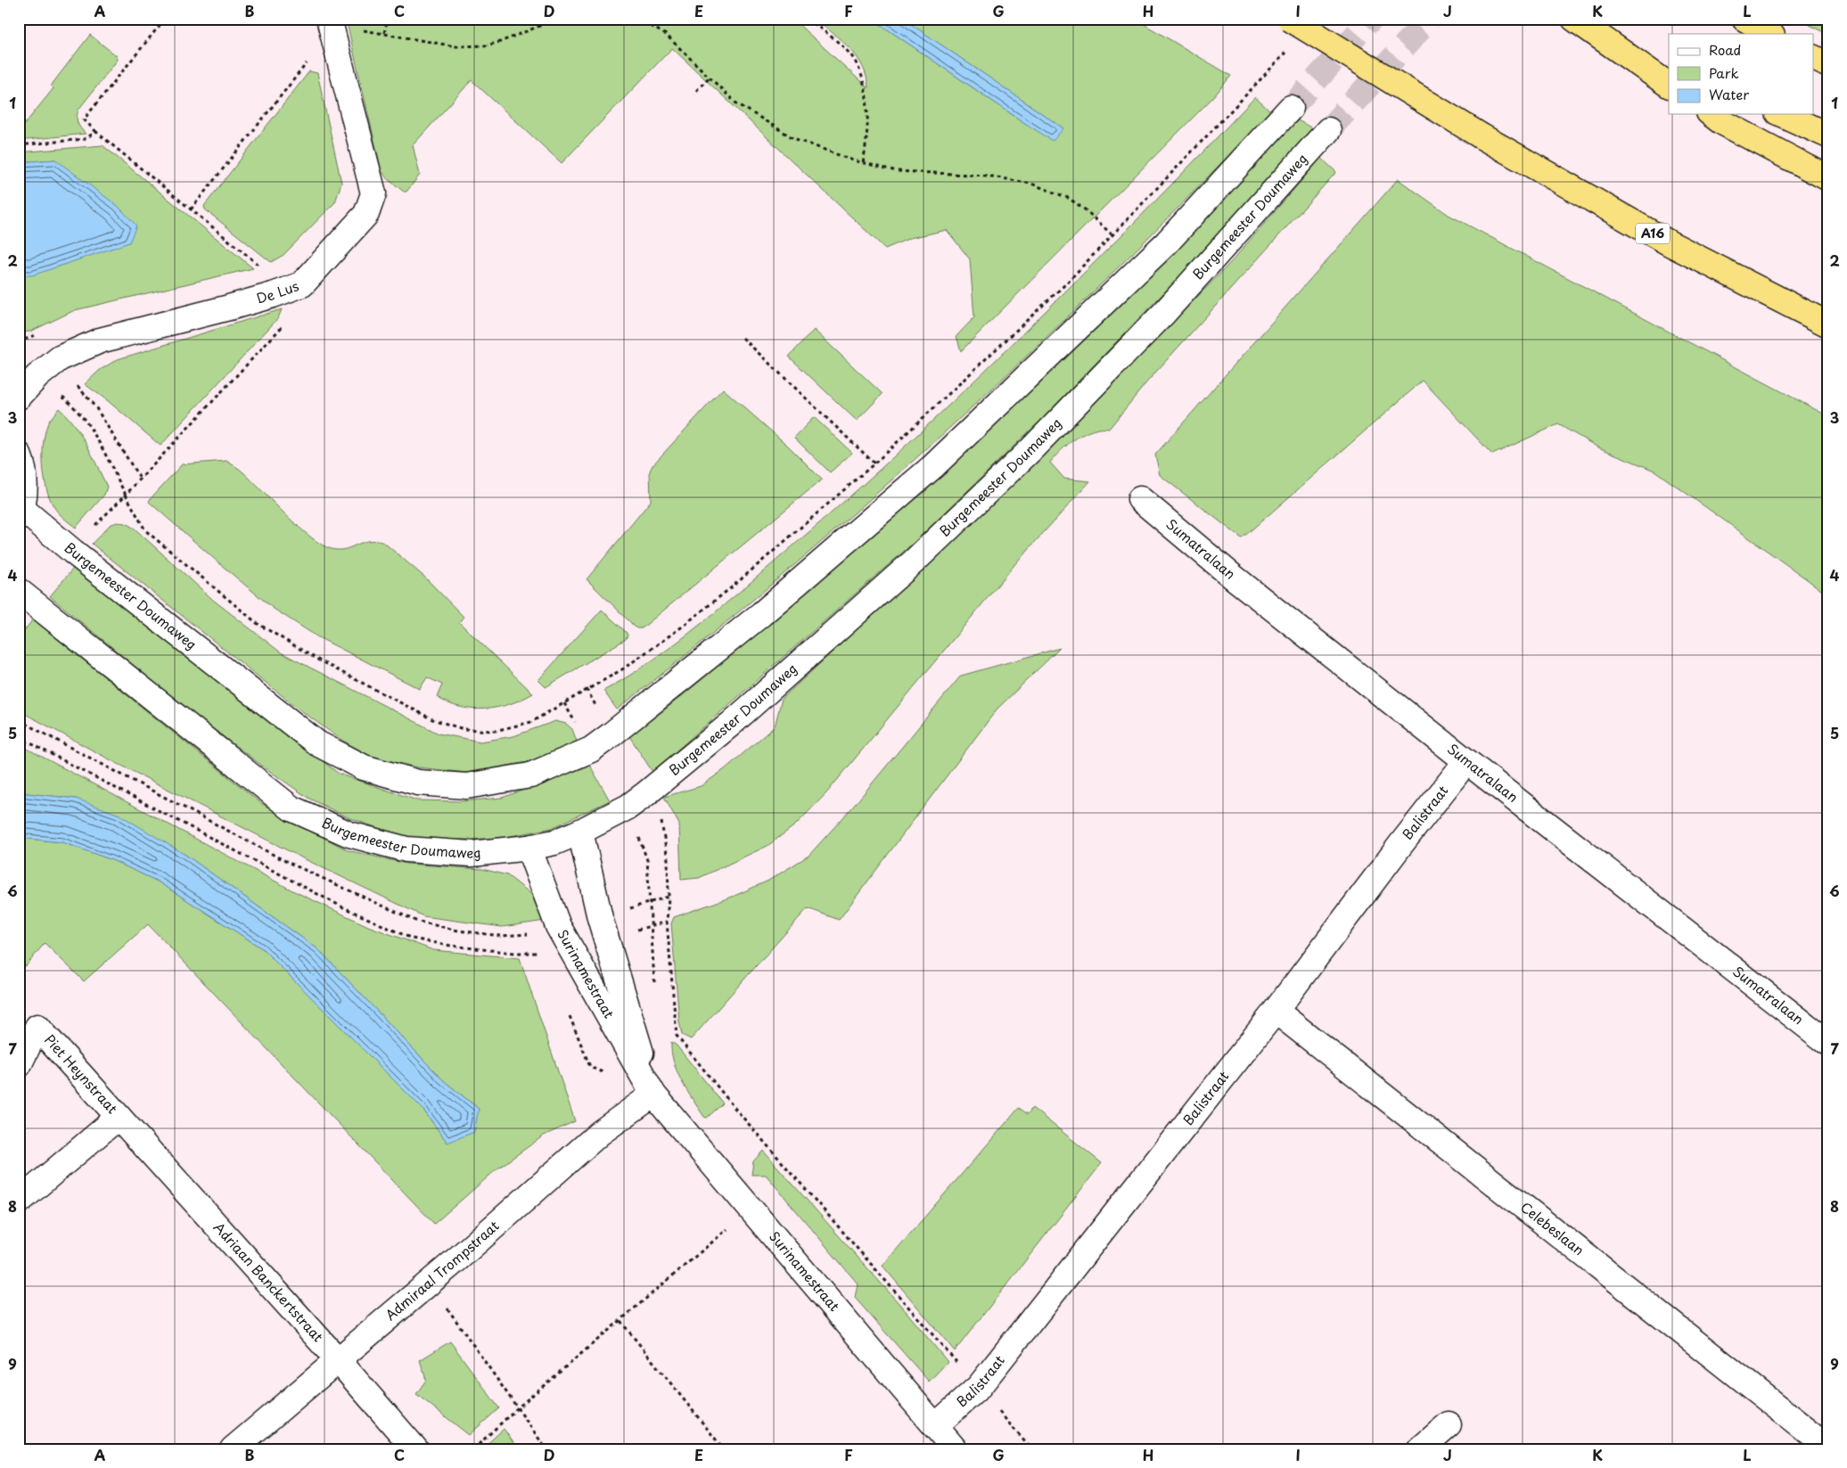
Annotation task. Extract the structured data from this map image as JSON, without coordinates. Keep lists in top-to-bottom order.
{
  "streets": {
    "highway": ["A16"],
    "street": [
      "Burgemeester Doumaweg",
      "De Lus",
      "Sumatralaan",
      "Balistraat",
      "Surinamestraat",
      "Piet Heynstraat",
      "Celebeslaan",
      "Admiraal Trompstraat",
      "Adriaan Banckertstraat"
    ]
  },
  "crossings": [
    ["Burgemeester Doumaweg", "Surinamestraat"],
    ["Sumatralaan", "Balistraat"],
    ["Balistraat", "Surinamestraat"],
    ["Balistraat", "Celebeslaan"],
    ["Surinamestraat", "Admiraal Trompstraat"],
    ["Piet Heynstraat", "Adriaan Banckertstraat"],
    ["Admiraal Trompstraat", "Adriaan Banckertstraat"]
  ],
  "legend": ["Road", "Park", "Water"],
  "grid": {
    "columns": [
      "A",
      "B",
      "C",
      "D",
      "E",
      "F",
      "G",
      "H",
      "I",
      "J",
      "K",
      "L"
    ],
    "rows": [
      "1",
      "2",
      "3",
      "4",
      "5",
      "6",
      "7",
      "8",
      "9"
    ]
  }
}
